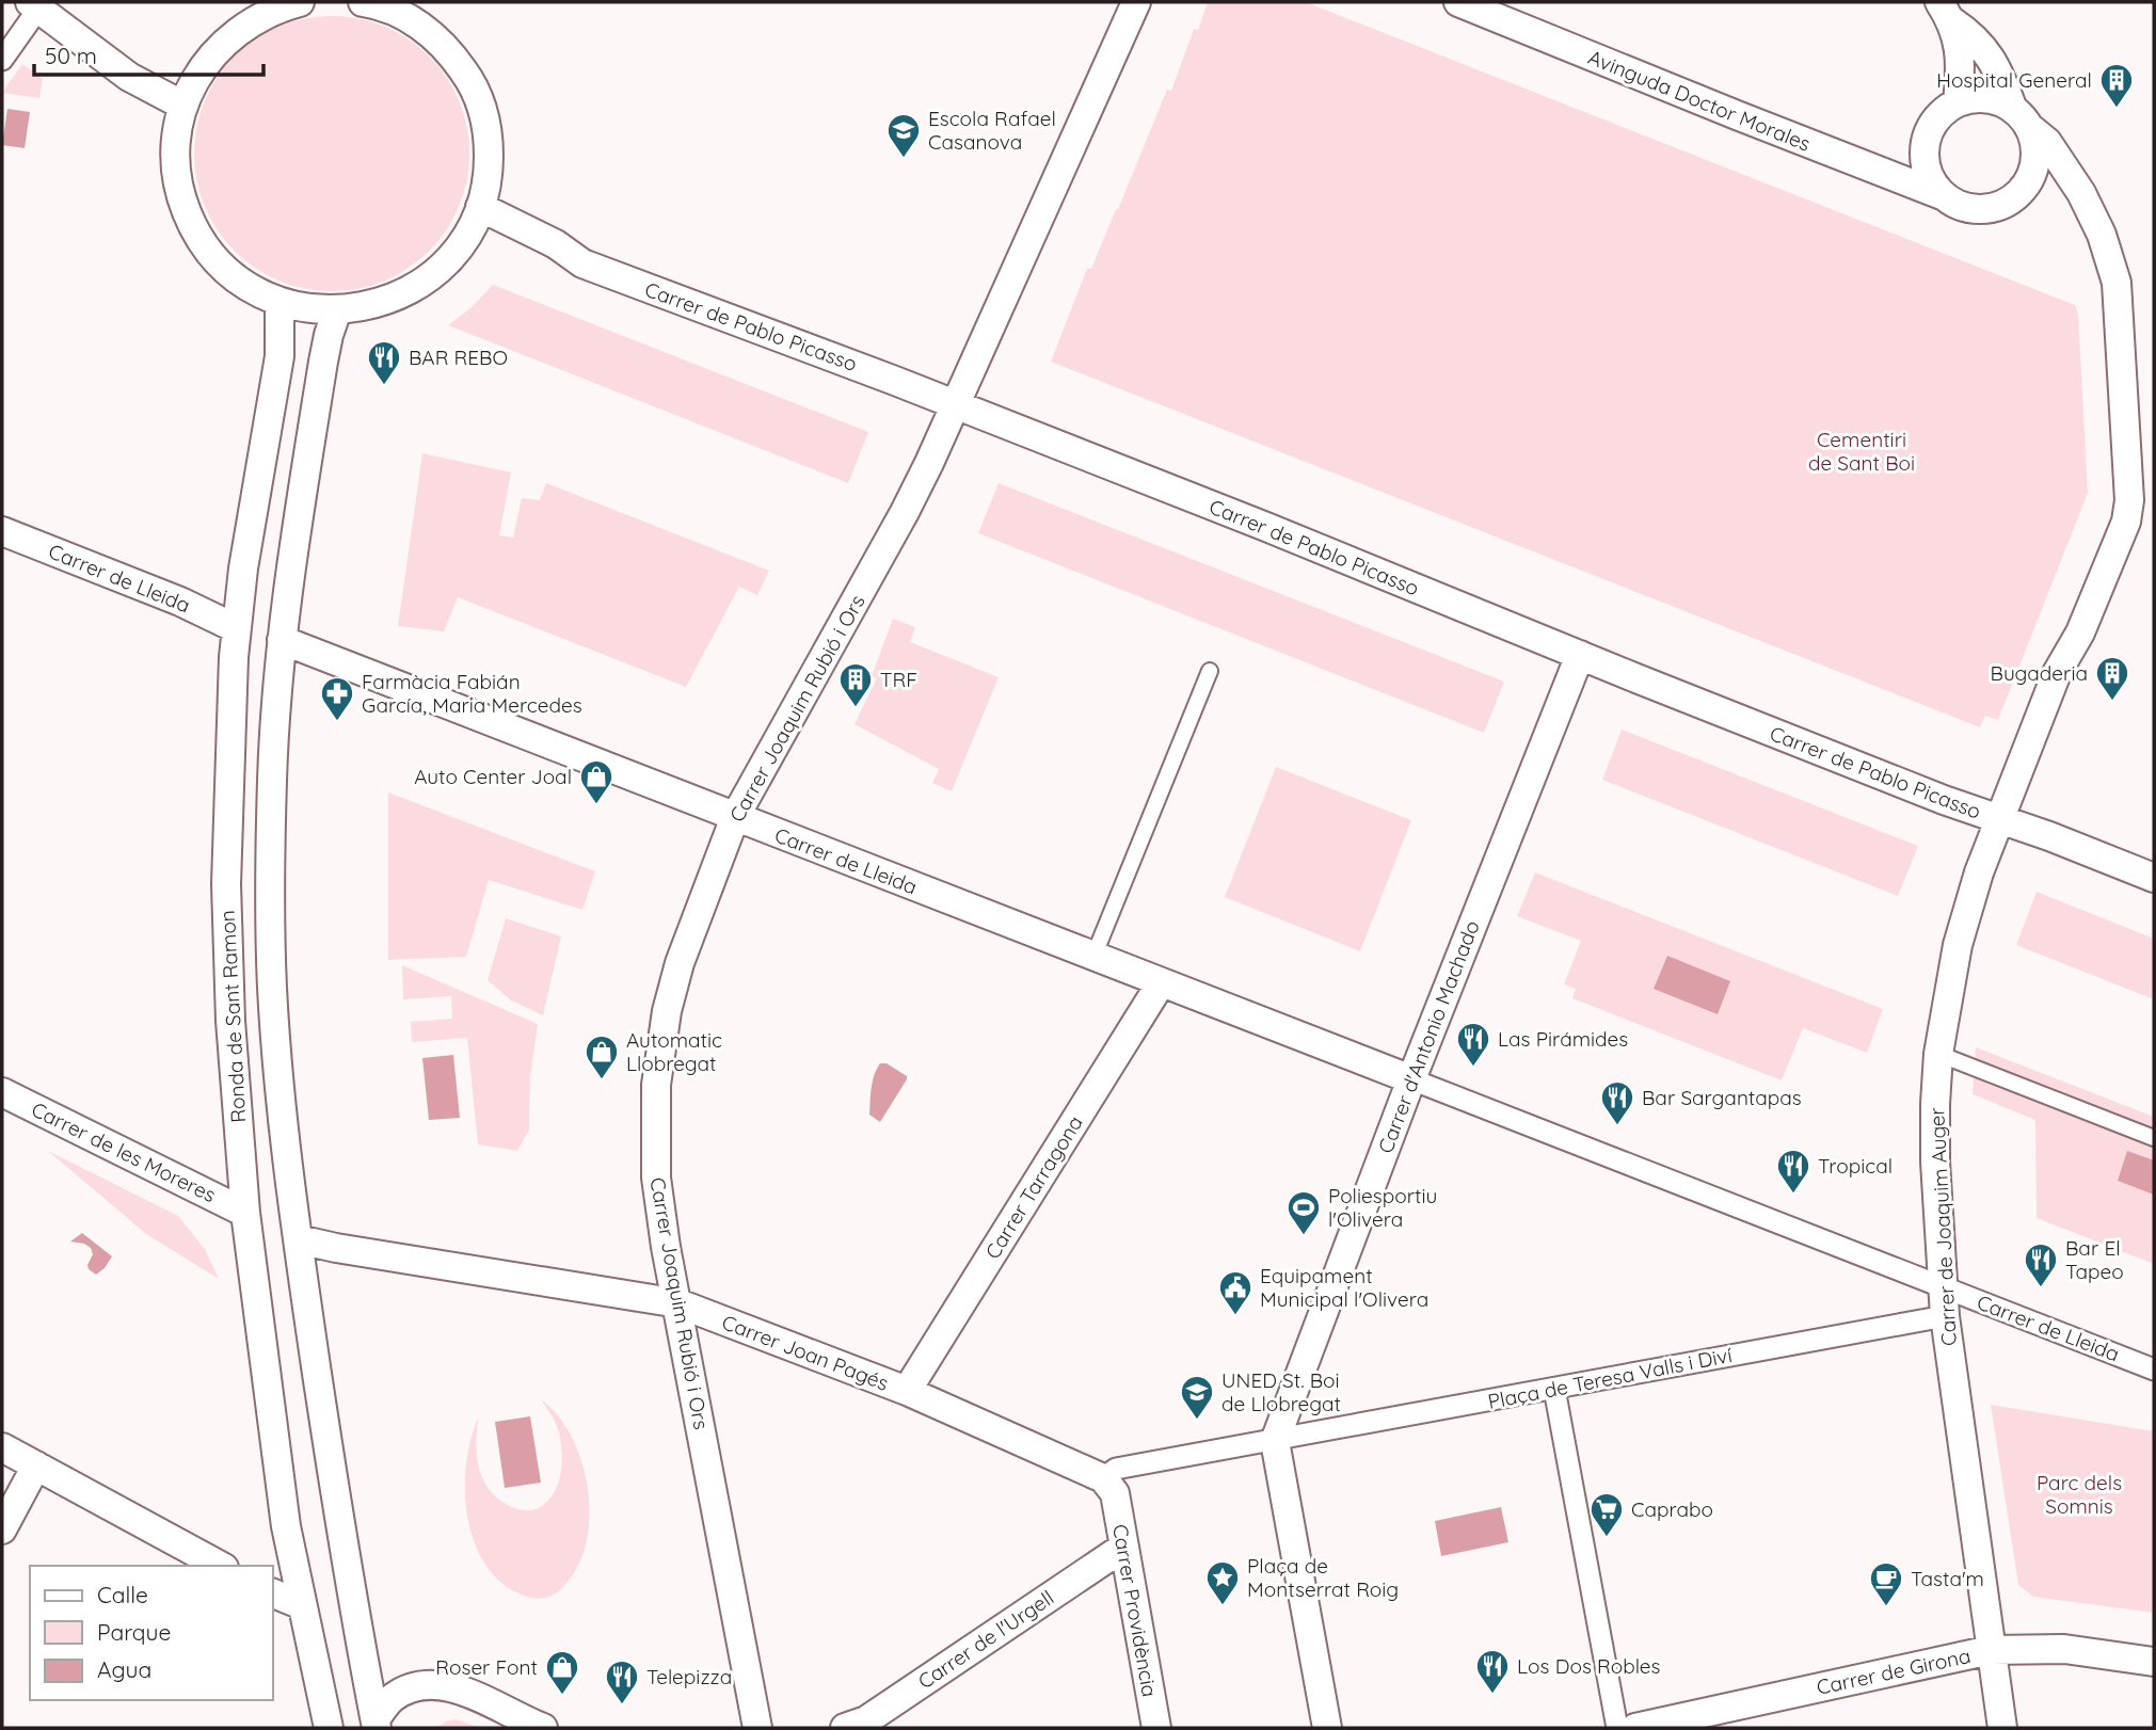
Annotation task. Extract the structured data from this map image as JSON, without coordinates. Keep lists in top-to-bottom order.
{
  "streets": {
    "street": [
      "Avinguda Doctor Morales",
      "Carrer de Pablo Picasso",
      "Carrer de Lleida",
      "Carrer Joaquim Rubió i Ors",
      "Ronda de Sant Ramon",
      "Carrer d'Antonio Machado",
      "Carrer de les Moreres",
      "Carrer Tarragona",
      "Carrer de Joaquim Auger",
      "Carrer Joan Pagés",
      "Plaça de Teresa Valls i Diví",
      "Carrer Providència",
      "Carrer de l'Urgell",
      "Carrer de Girona"
    ]
  },
  "crossings": [
    ["Avinguda Doctor Morales", "Carrer de Joaquim Auger"],
    ["Carrer de Pablo Picasso", "Carrer Joaquim Rubió i Ors"],
    ["Carrer de Pablo Picasso", "Carrer d'Antonio Machado"],
    ["Carrer de Pablo Picasso", "Carrer de Joaquim Auger"],
    ["Carrer de Lleida", "Carrer Joaquim Rubió i Ors"],
    ["Carrer de Lleida", "Ronda de Sant Ramon"],
    ["Carrer de Lleida", "Carrer d'Antonio Machado"],
    ["Carrer de Lleida", "Carrer Tarragona"],
    ["Carrer de Lleida", "Carrer de Joaquim Auger"],
    ["Carrer Joaquim Rubió i Ors", "Carrer Joan Pagés"],
    ["Ronda de Sant Ramon", "Carrer de les Moreres"],
    ["Ronda de Sant Ramon", "Carrer Joan Pagés"],
    ["Carrer d'Antonio Machado", "Plaça de Teresa Valls i Diví"],
    ["Carrer Tarragona", "Carrer Joan Pagés"],
    ["Carrer de Joaquim Auger", "Plaça de Teresa Valls i Diví"],
    ["Carrer de Joaquim Auger", "Carrer de Girona"],
    ["Carrer Joan Pagés", "Carrer Providència"],
    ["Carrer Providència", "Carrer de l'Urgell"]
  ],
  "parks": ["Cementiri de Sant Boi", "Parc dels Somnis"],
  "places": {
    "building": ["Hospital General", "Bugaderia", "TRF"],
    "school or university": ["Escola Rafael Casanova", "UNED St. Boi de Llobregat"],
    "restaurant": [
      "BAR REBO",
      "Las Pirámides",
      "Bar Sargantapas",
      "Tropical",
      "Bar El Tapeo",
      "Los Dos Robles",
      "Telepizza"
    ],
    "pharmacy": ["Farmàcia Fabián García, Maria Mercedes"],
    "shop": ["Auto Center Joal", "Automatic Llobregat", "Roser Font"],
    "sports": ["Poliesportiu l'Olivera"],
    "public building": ["Equipament Municipal l'Olivera"],
    "supermarket": ["Caprabo"],
    "place": ["Plaça de Montserrat Roig"],
    "cafe": ["Tasta'm"]
  },
  "legend": ["Calle", "Parque", "Agua"],
  "scale_bar": "50 m"
}
